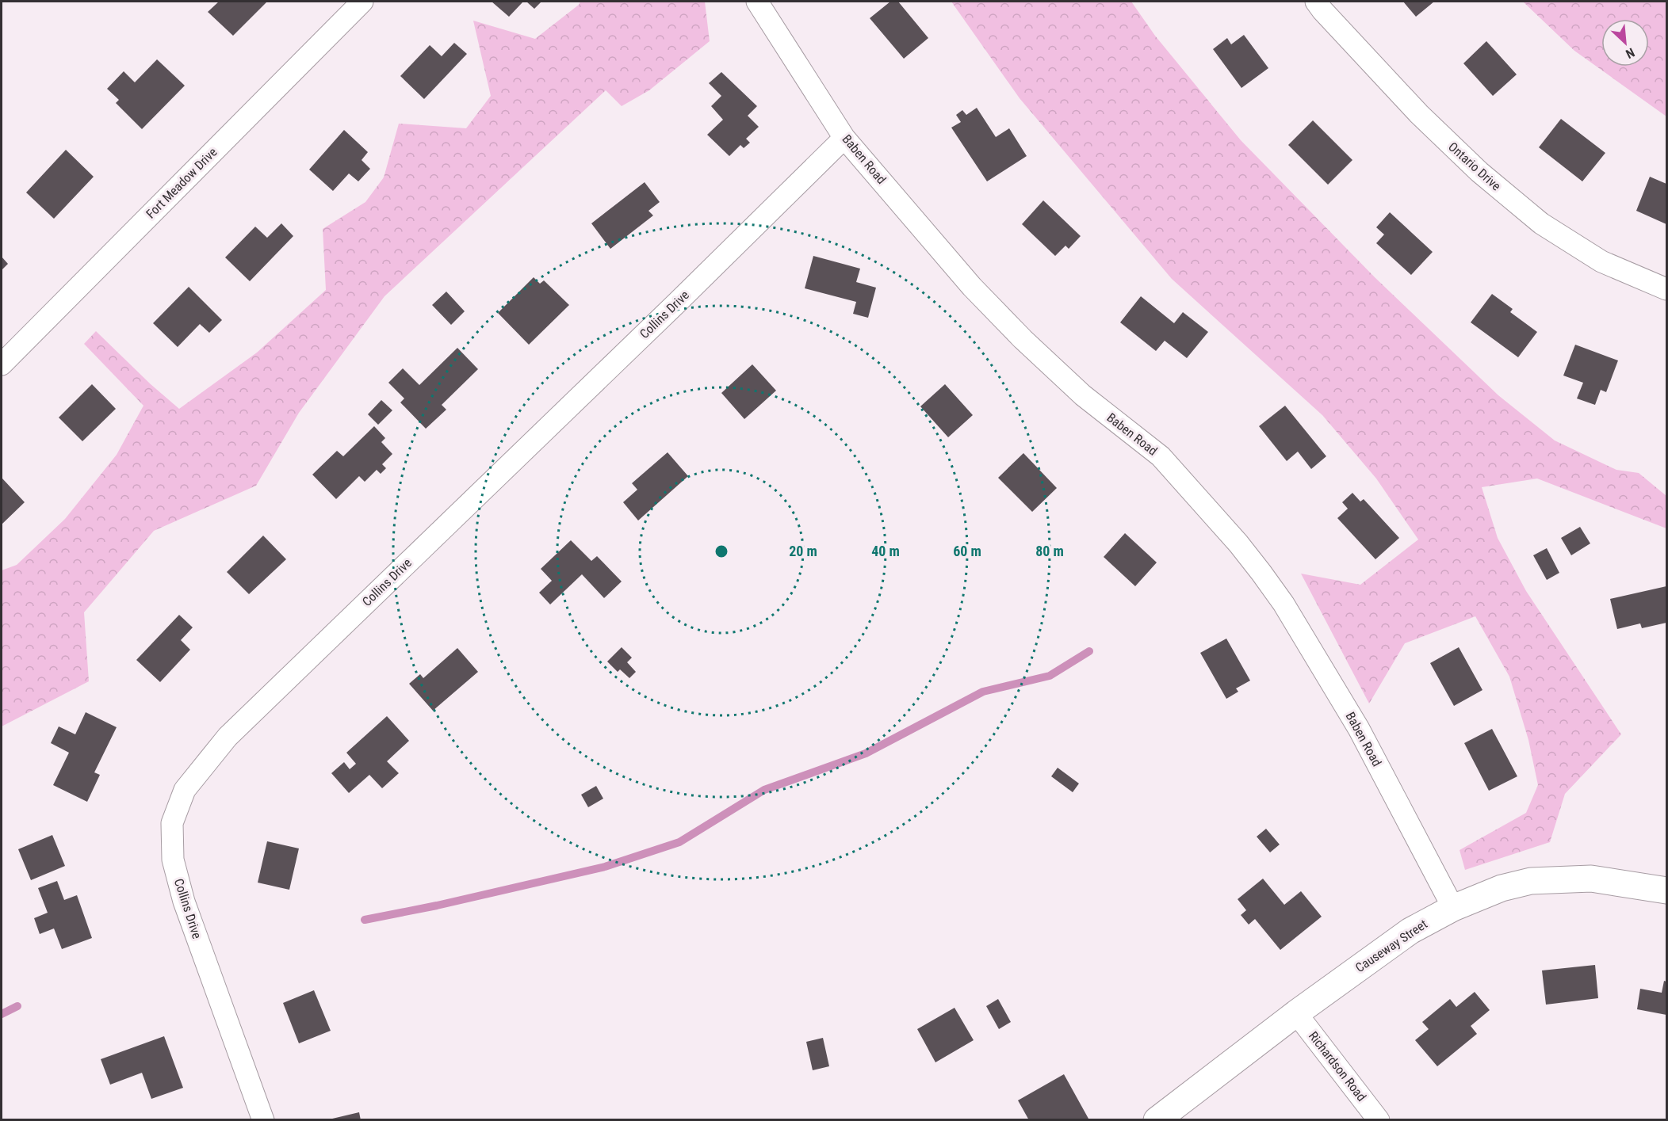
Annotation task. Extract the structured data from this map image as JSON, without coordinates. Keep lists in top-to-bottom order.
{
  "streets": {
    "street": [
      "Baben Road",
      "Ontario Drive",
      "Fort Meadow Drive",
      "Collins Drive",
      "Causeway Street",
      "Richardson Road"
    ]
  },
  "crossings": [
    ["Baben Road", "Collins Drive"],
    ["Baben Road", "Causeway Street"],
    ["Causeway Street", "Richardson Road"]
  ],
  "north": "bottom right",
  "rings": [
    "20 m",
    "40 m",
    "60 m",
    "80 m"
  ]
}
